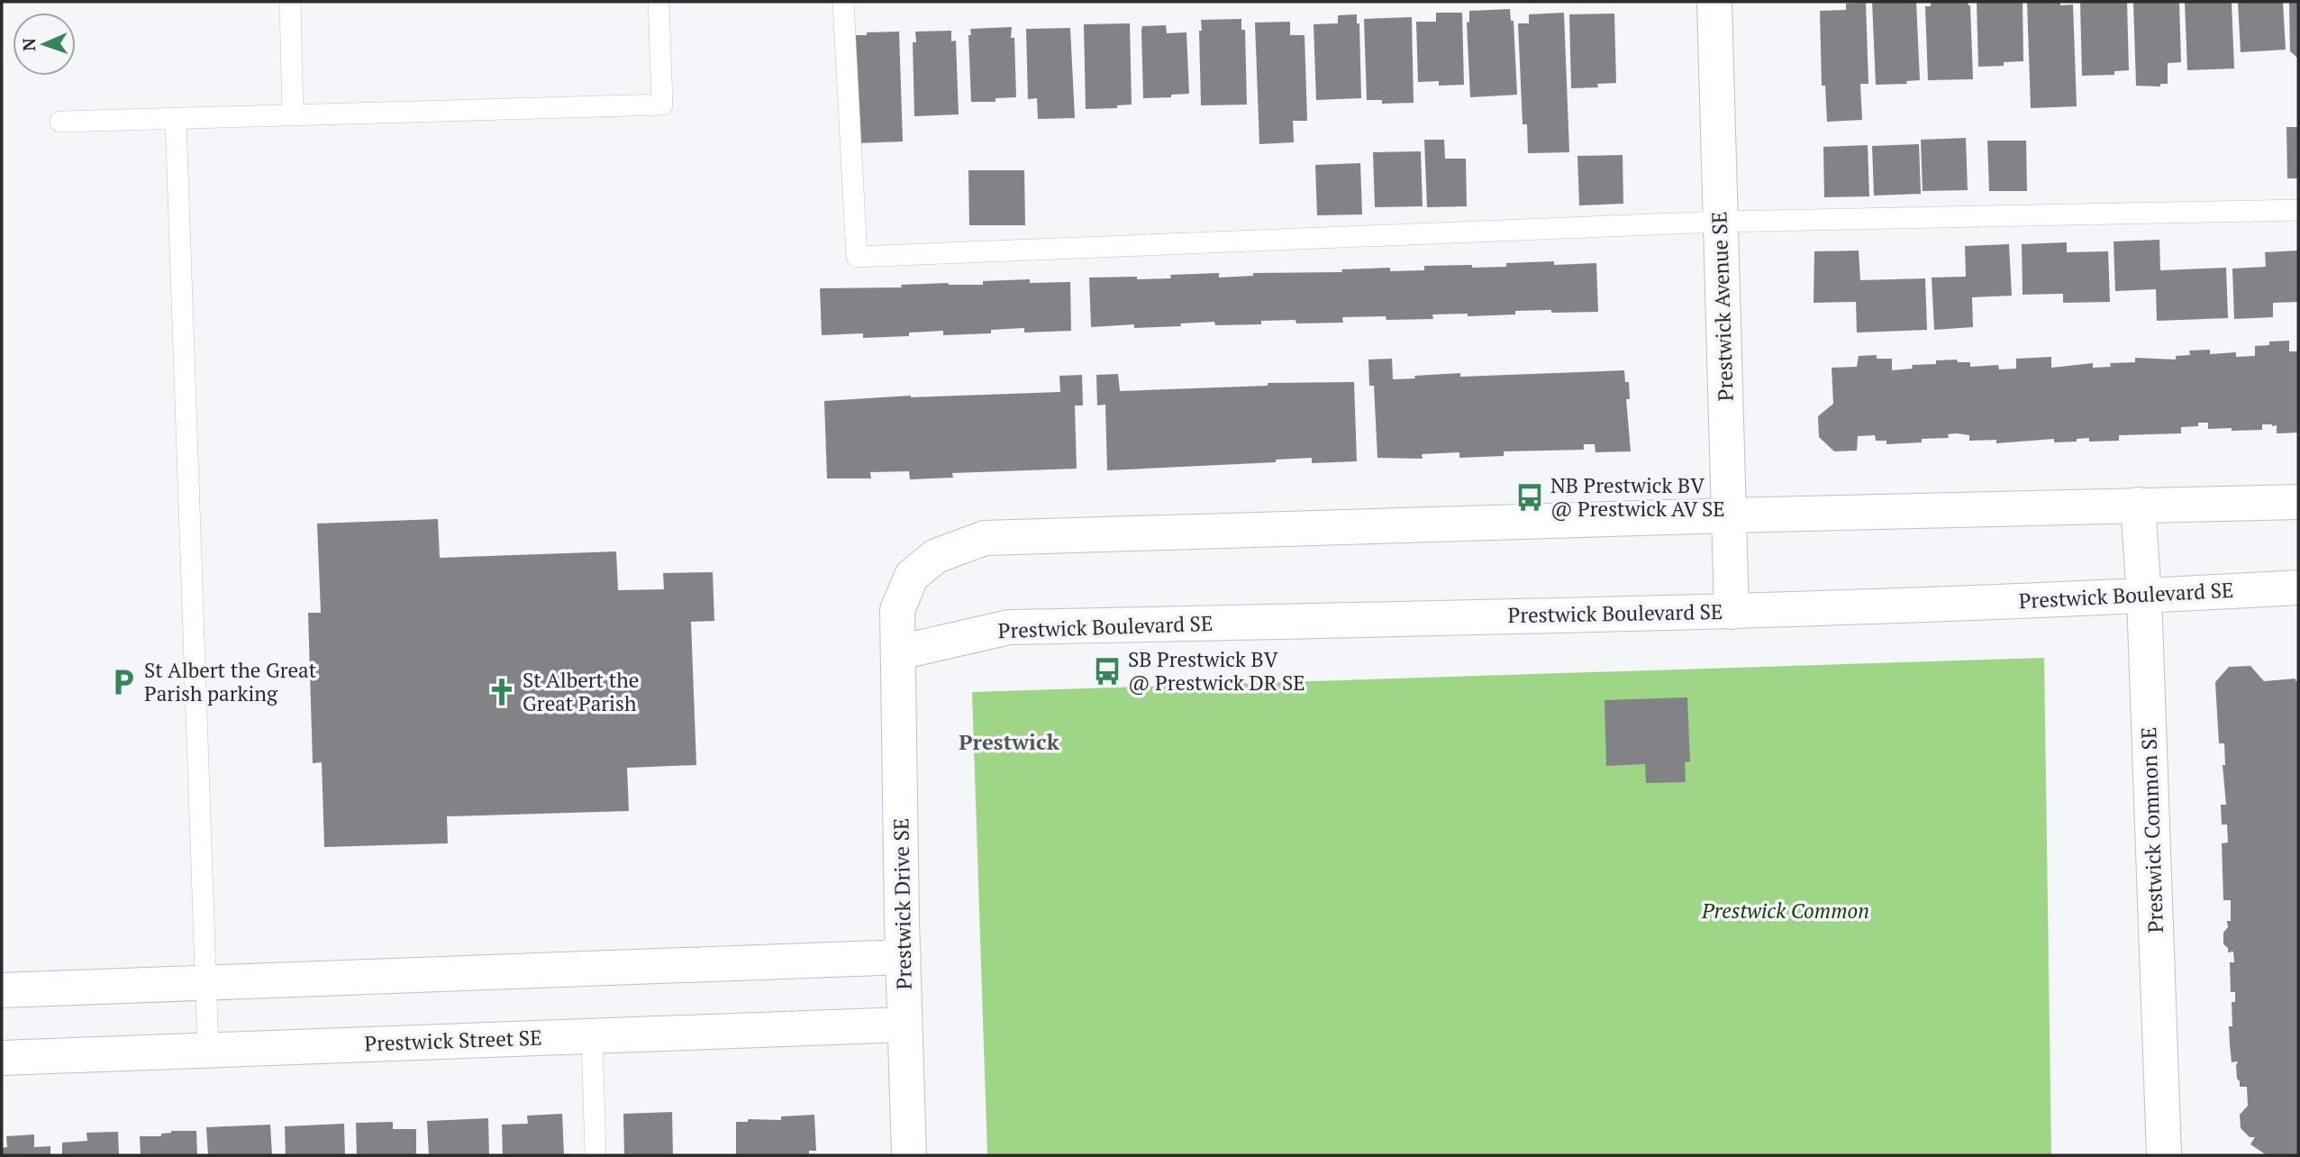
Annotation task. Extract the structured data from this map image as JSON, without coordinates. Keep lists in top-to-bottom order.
{
  "streets": {
    "street": [
      "Prestwick Avenue SE",
      "Prestwick Boulevard SE",
      "Prestwick Common SE",
      "Prestwick Drive SE",
      "Prestwick Street SE"
    ]
  },
  "crossings": [
    ["Prestwick Avenue SE", "Prestwick Boulevard SE"],
    ["Prestwick Boulevard SE", "Prestwick Common SE"],
    ["Prestwick Boulevard SE", "Prestwick Drive SE"],
    ["Prestwick Drive SE", "Prestwick Street SE"]
  ],
  "districts": ["Prestwick"],
  "parks": ["Prestwick Common"],
  "places": {
    "bus stop": ["NB Prestwick BV @ Prestwick AV SE", "SB Prestwick BV @ Prestwick DR SE"],
    "parking": ["St Albert the Great Parish parking"],
    "church": ["St Albert the Great Parish"]
  },
  "north": "left"
}
